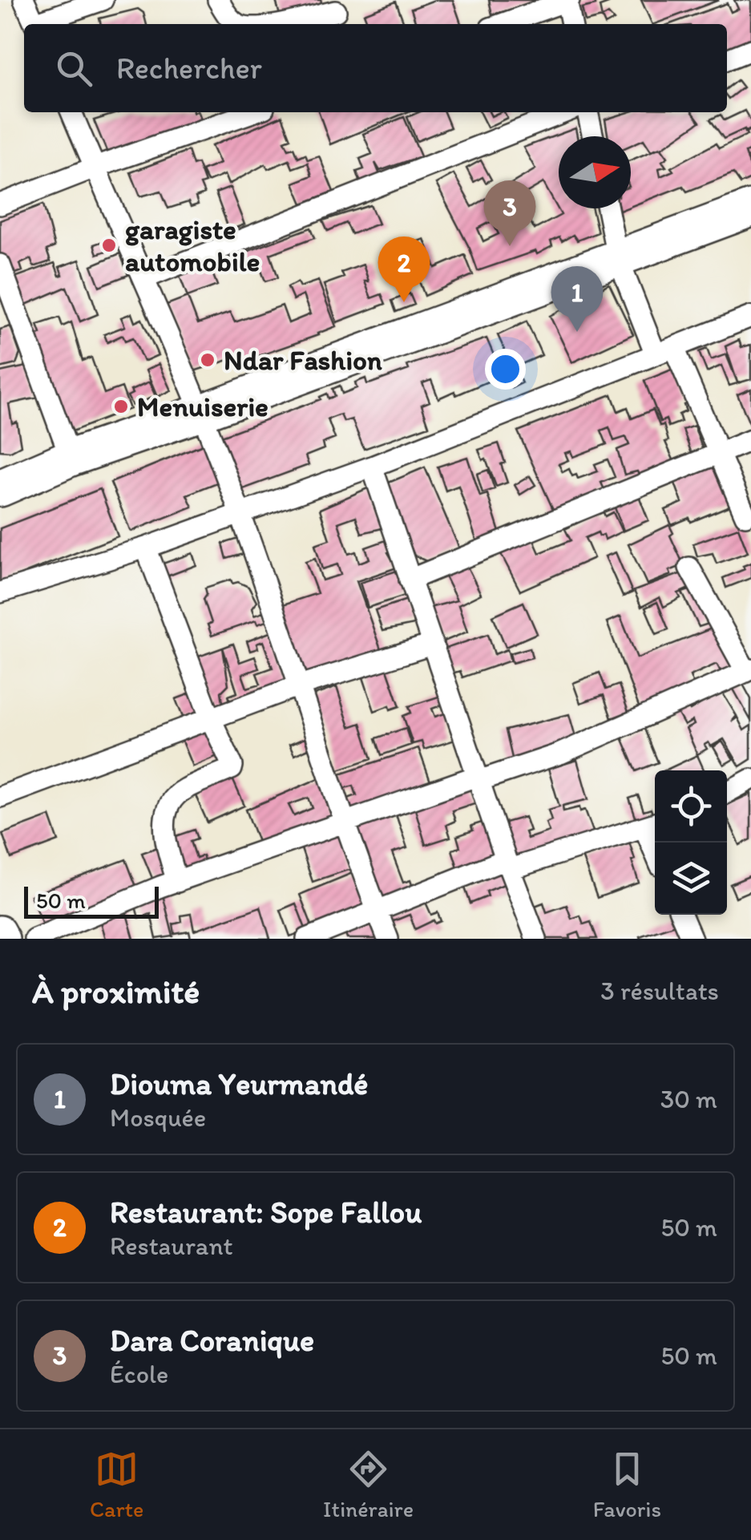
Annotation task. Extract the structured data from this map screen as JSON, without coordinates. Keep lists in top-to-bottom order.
{
  "places": ["garagiste automobile", "Ndar Fashion", "Menuiserie"],
  "scale_bar": "50 m",
  "north": "right",
  "page": {
    "search": "Rechercher",
    "pins": ["3", "2", "1"],
    "scale": "50 m",
    "heading": ["À proximité", "3 résultats"],
    "list": [
      {
        "mark": "1",
        "name": "Diouma Yeurmandé",
        "note": "Mosquée",
        "value": "30 m"
      },
      {
        "mark": "2",
        "name": "Restaurant: Sope Fallou",
        "note": "Restaurant",
        "value": "50 m"
      },
      {
        "mark": "3",
        "name": "Dara Coranique",
        "note": "École",
        "value": "50 m"
      }
    ],
    "nav": ["Carte", "Itinéraire", "Favoris"]
  }
}
